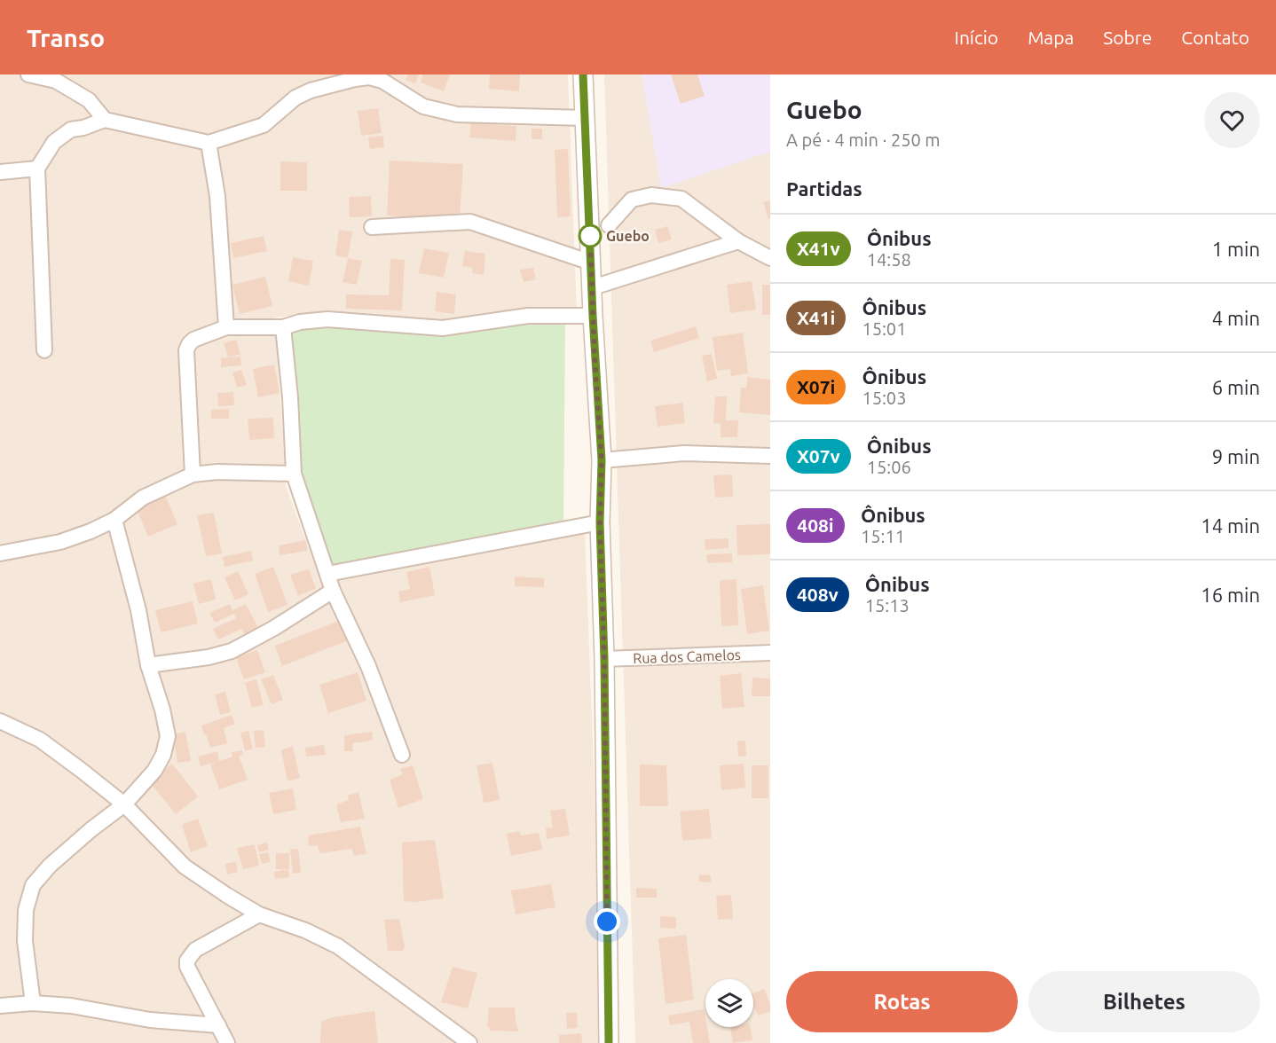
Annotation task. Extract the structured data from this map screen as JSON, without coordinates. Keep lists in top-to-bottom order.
{
  "streets": {
    "street": ["Rua dos Camelos"]
  },
  "places": ["Guebo"],
  "lines": ["bus line X41v"],
  "page": {
    "header": "Transo",
    "nav": [
      "Início",
      "Mapa",
      "Sobre",
      "Contato"
    ],
    "heading": [
      ["Guebo", "A pé · 4 min · 250 m"],
      "Partidas"
    ],
    "list": [
      {
        "mark": "X41v",
        "name": "Ônibus",
        "note": "14:58",
        "value": "1 min"
      },
      {
        "mark": "X41i",
        "name": "Ônibus",
        "note": "15:01",
        "value": "4 min"
      },
      {
        "mark": "X07i",
        "name": "Ônibus",
        "note": "15:03",
        "value": "6 min"
      },
      {
        "mark": "X07v",
        "name": "Ônibus",
        "note": "15:06",
        "value": "9 min"
      },
      {
        "mark": "408i",
        "name": "Ônibus",
        "note": "15:11",
        "value": "14 min"
      },
      {
        "mark": "408v",
        "name": "Ônibus",
        "note": "15:13",
        "value": "16 min"
      }
    ],
    "buttons": ["Rotas", "Bilhetes"]
  }
}
